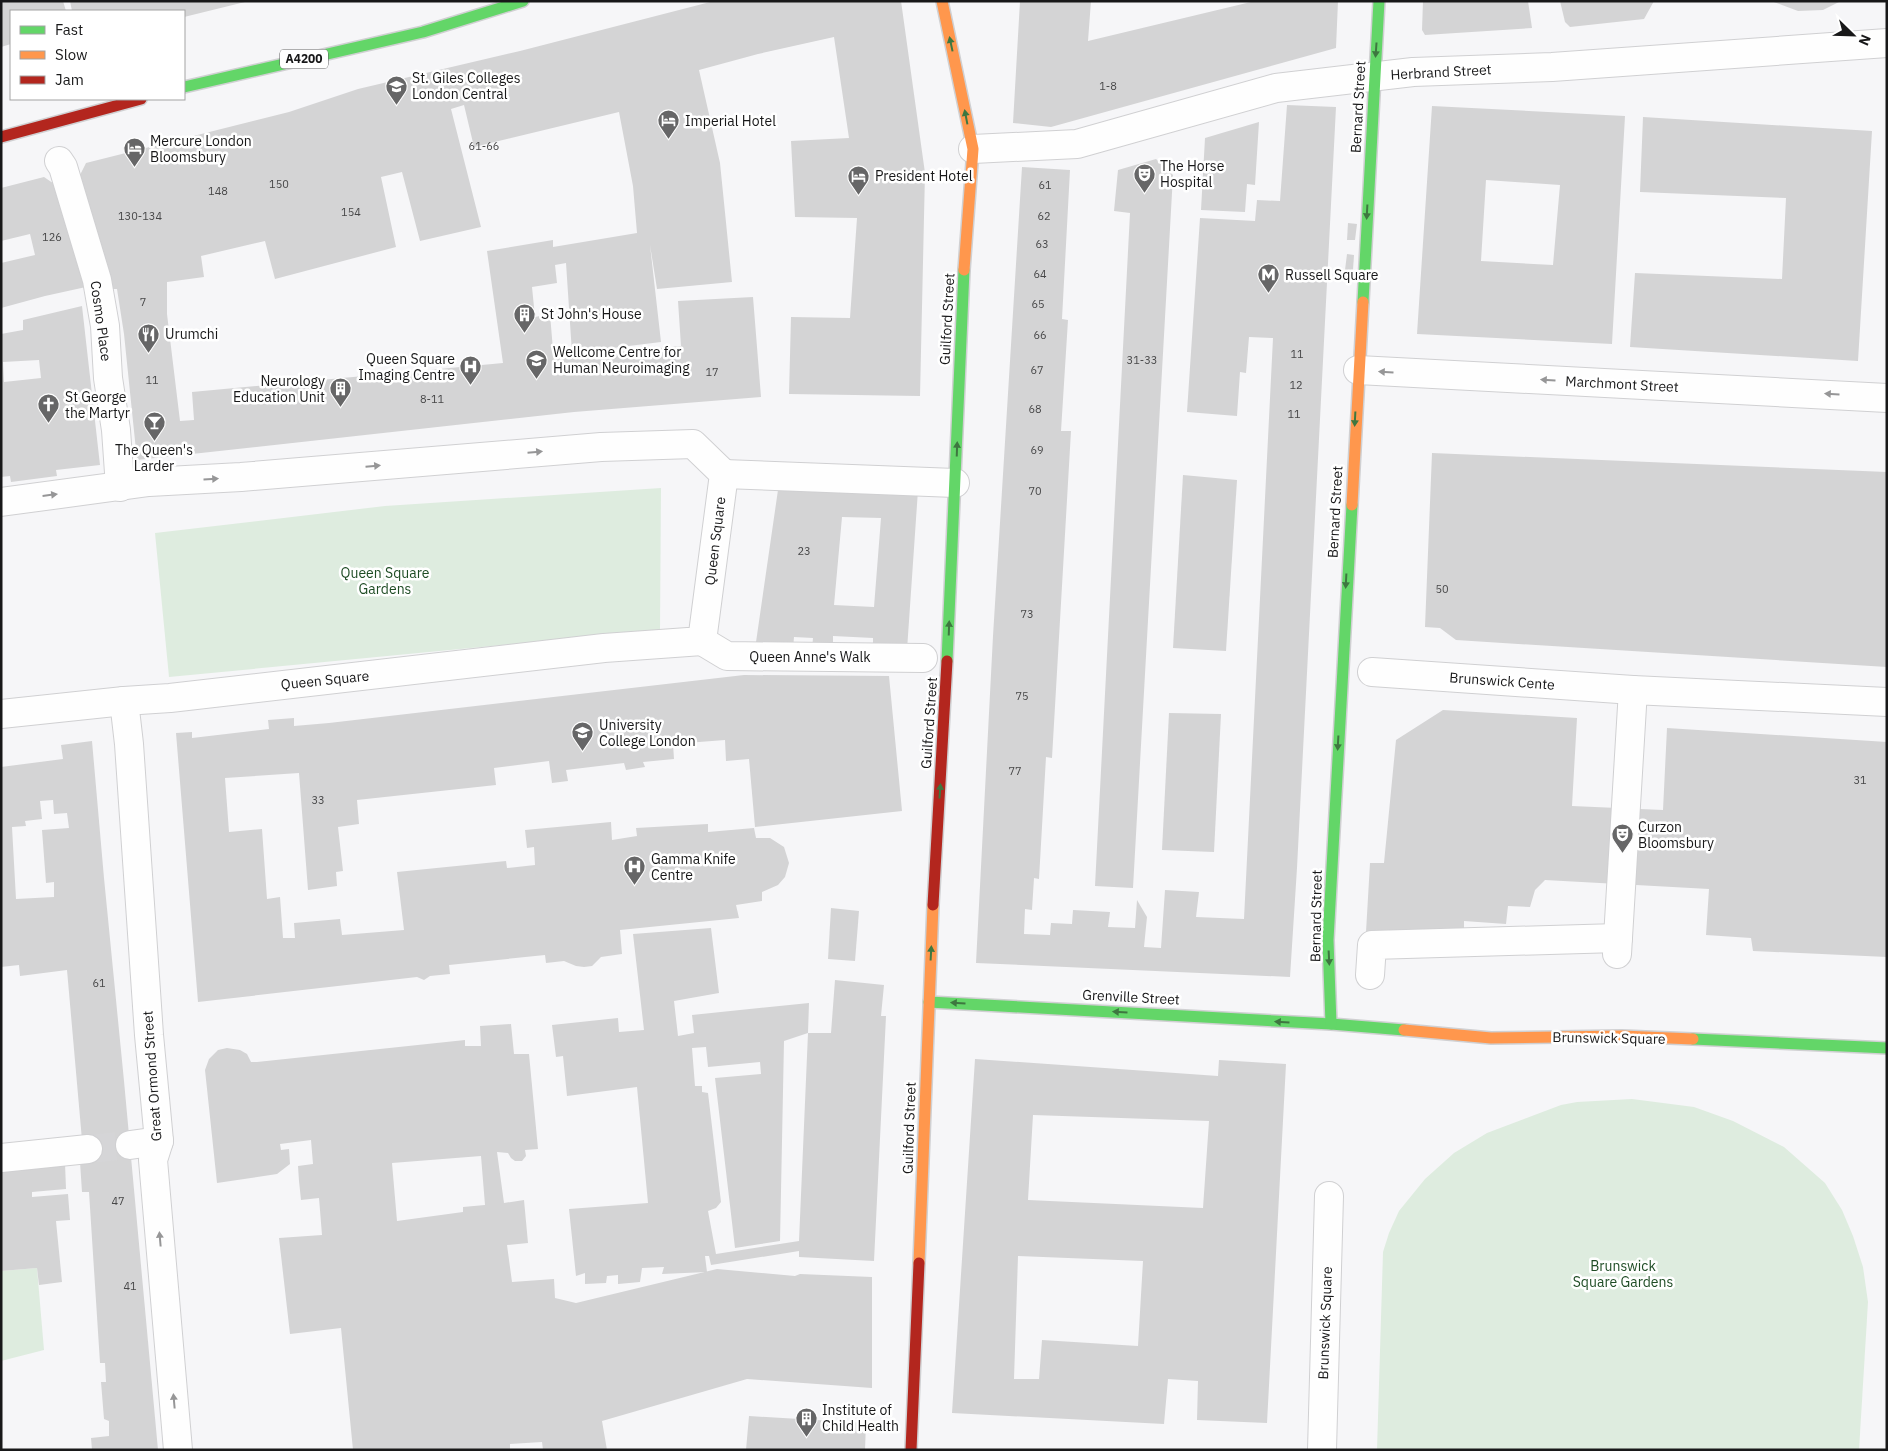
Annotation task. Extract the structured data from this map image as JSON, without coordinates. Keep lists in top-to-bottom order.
{
  "streets": {
    "main road": [
      "A4200",
      "Bernard Street",
      "Guilford Street",
      "Grenville Street",
      "Brunswick Square"
    ],
    "street": [
      "Herbrand Street",
      "Cosmo Place",
      "Marchmont Street",
      "Queen Square",
      "Queen Anne's Walk",
      "Brunswick Cente",
      "Great Ormond Street"
    ]
  },
  "crossings": [
    ["Herbrand Street", "Bernard Street"],
    ["Herbrand Street", "Guilford Street"],
    ["Bernard Street", "Marchmont Street"],
    ["Bernard Street", "Grenville Street"],
    ["Bernard Street", "Brunswick Square"],
    ["Guilford Street", "Grenville Street"],
    ["Queen Square", "Queen Anne's Walk"],
    ["Queen Square", "Great Ormond Street"],
    ["Grenville Street", "Brunswick Square"]
  ],
  "one_way": [
    "Bernard Street",
    "Guilford Street",
    "Marchmont Street",
    "Grenville Street",
    "Great Ormond Street"
  ],
  "parks": ["Queen Square Gardens", "Brunswick Square Gardens"],
  "places": {
    "school or university": ["St. Giles Colleges London Central", "Wellcome Centre for Human Neuroimaging", "University College London"],
    "hotel": ["Imperial Hotel", "Mercure London Bloomsbury", "President Hotel"],
    "theatre": ["The Horse Hospital", "Curzon Bloomsbury"],
    "metro station": ["Russell Square"],
    "building": ["St John's House", "Neurology Education Unit", "Institute of Child Health"],
    "restaurant": ["Urumchi"],
    "hospital": ["Queen Square Imaging Centre", "Gamma Knife Centre"],
    "church": ["St George the Martyr"],
    "bar": ["The Queen's Larder"]
  },
  "house_numbers": [
    "1-8",
    "61-66",
    "150",
    "61",
    "148",
    "154",
    "130-134",
    "62",
    "126",
    "63",
    "64",
    "7",
    "65",
    "66",
    "11",
    "31-33",
    "67",
    "17",
    "11",
    "12",
    "8-11",
    "68",
    "11",
    "69",
    "70",
    "23",
    "50",
    "73",
    "75",
    "77",
    "31",
    "33",
    "61",
    "47",
    "41"
  ],
  "legend": ["Fast", "Slow", "Jam"],
  "north": "bottom right"
}
